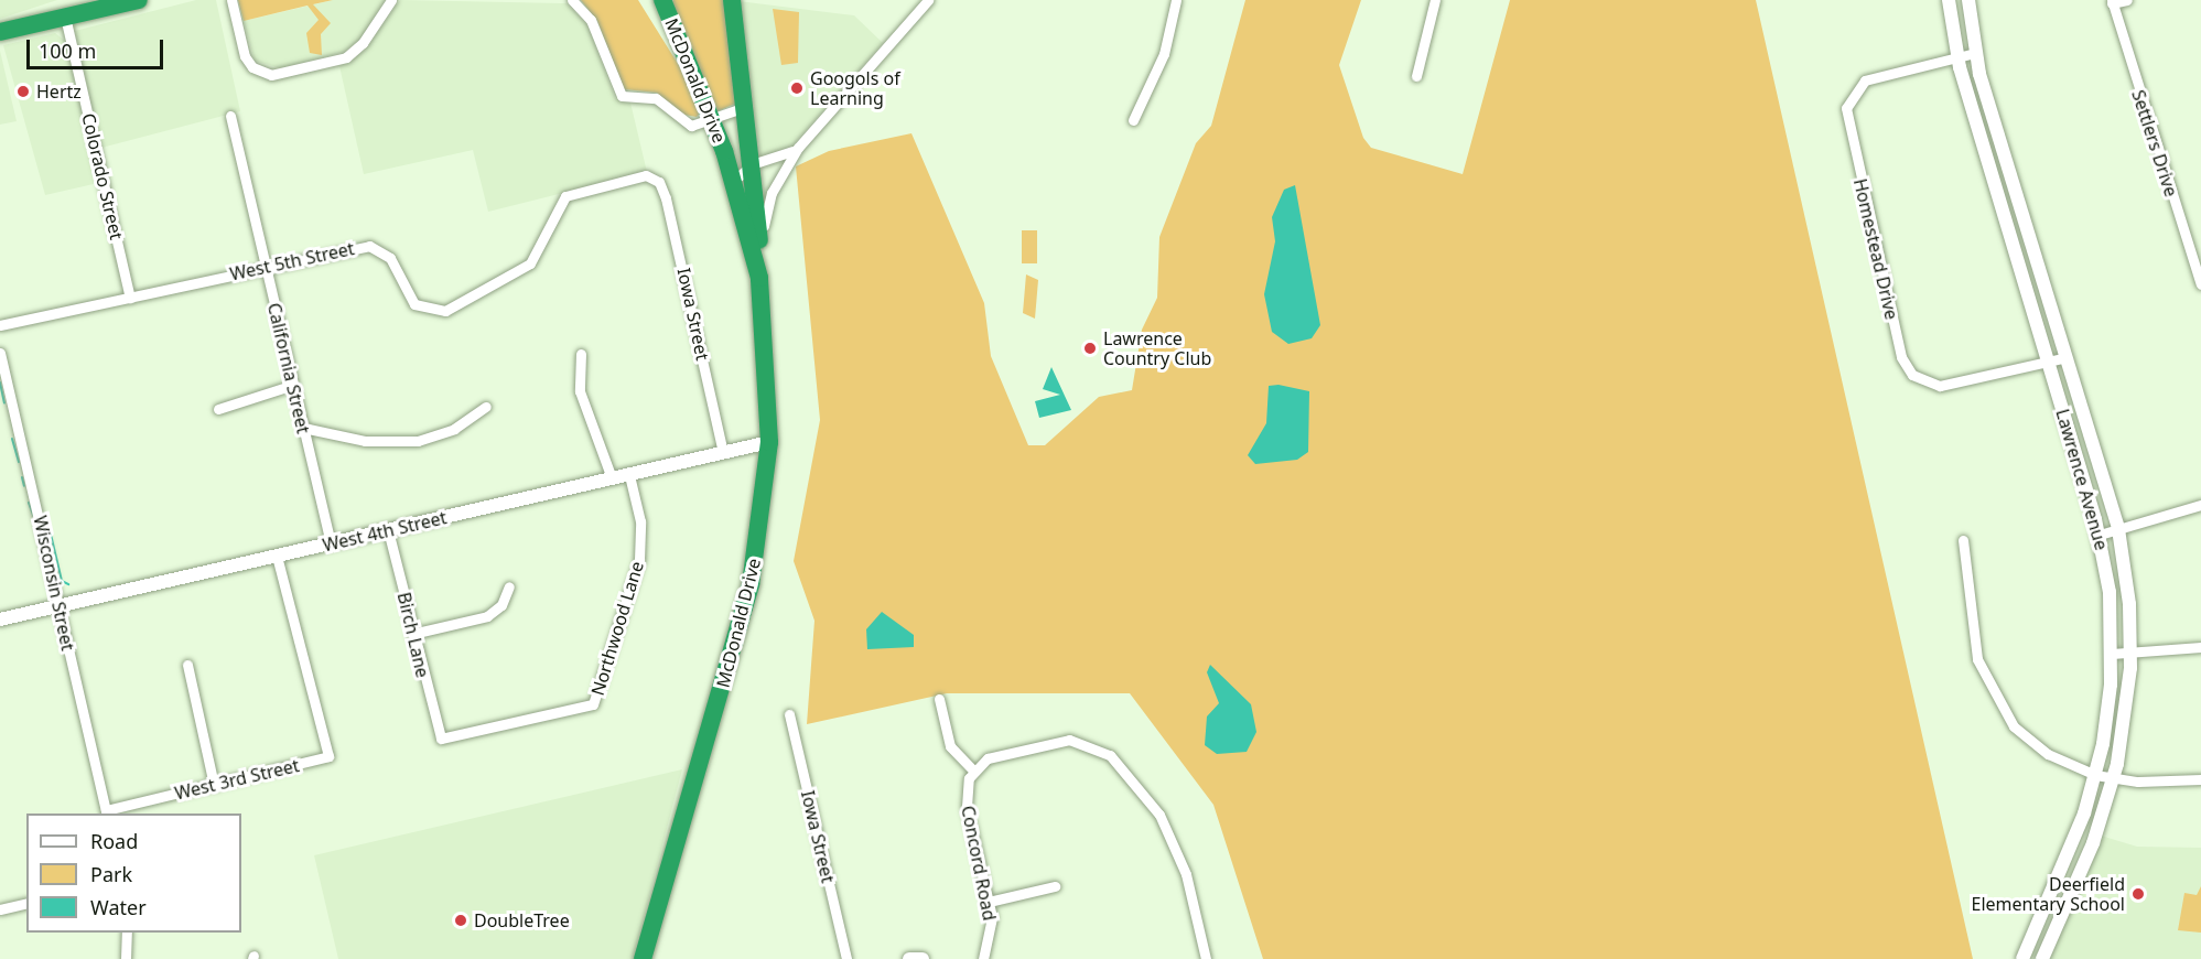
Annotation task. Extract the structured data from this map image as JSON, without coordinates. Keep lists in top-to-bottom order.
{
  "streets": {
    "highway": ["McDonald Drive"],
    "street": [
      "Settlers Drive",
      "Colorado Street",
      "Homestead Drive",
      "West 5th Street",
      "Iowa Street",
      "California Street",
      "Lawrence Avenue",
      "West 4th Street",
      "Wisconsin Street",
      "Northwood Lane",
      "Birch Lane",
      "West 3rd Street",
      "Concord Road"
    ]
  },
  "crossings": [
    ["McDonald Drive", "West 4th Street"],
    ["Colorado Street", "West 5th Street"],
    ["Homestead Drive", "Lawrence Avenue"],
    ["West 5th Street", "Iowa Street"],
    ["West 5th Street", "California Street"],
    ["Iowa Street", "West 4th Street"],
    ["California Street", "West 4th Street"],
    ["West 4th Street", "Wisconsin Street"],
    ["West 4th Street", "Northwood Lane"],
    ["West 4th Street", "Birch Lane"],
    ["West 4th Street", "West 3rd Street"],
    ["Wisconsin Street", "West 3rd Street"],
    ["Northwood Lane", "Birch Lane"]
  ],
  "places": [
    "Googols of Learning",
    "Hertz",
    "Lawrence Country Club",
    "Deerfield Elementary School",
    "DoubleTree"
  ],
  "legend": ["Road", "Park", "Water"],
  "scale_bar": "100 m"
}
